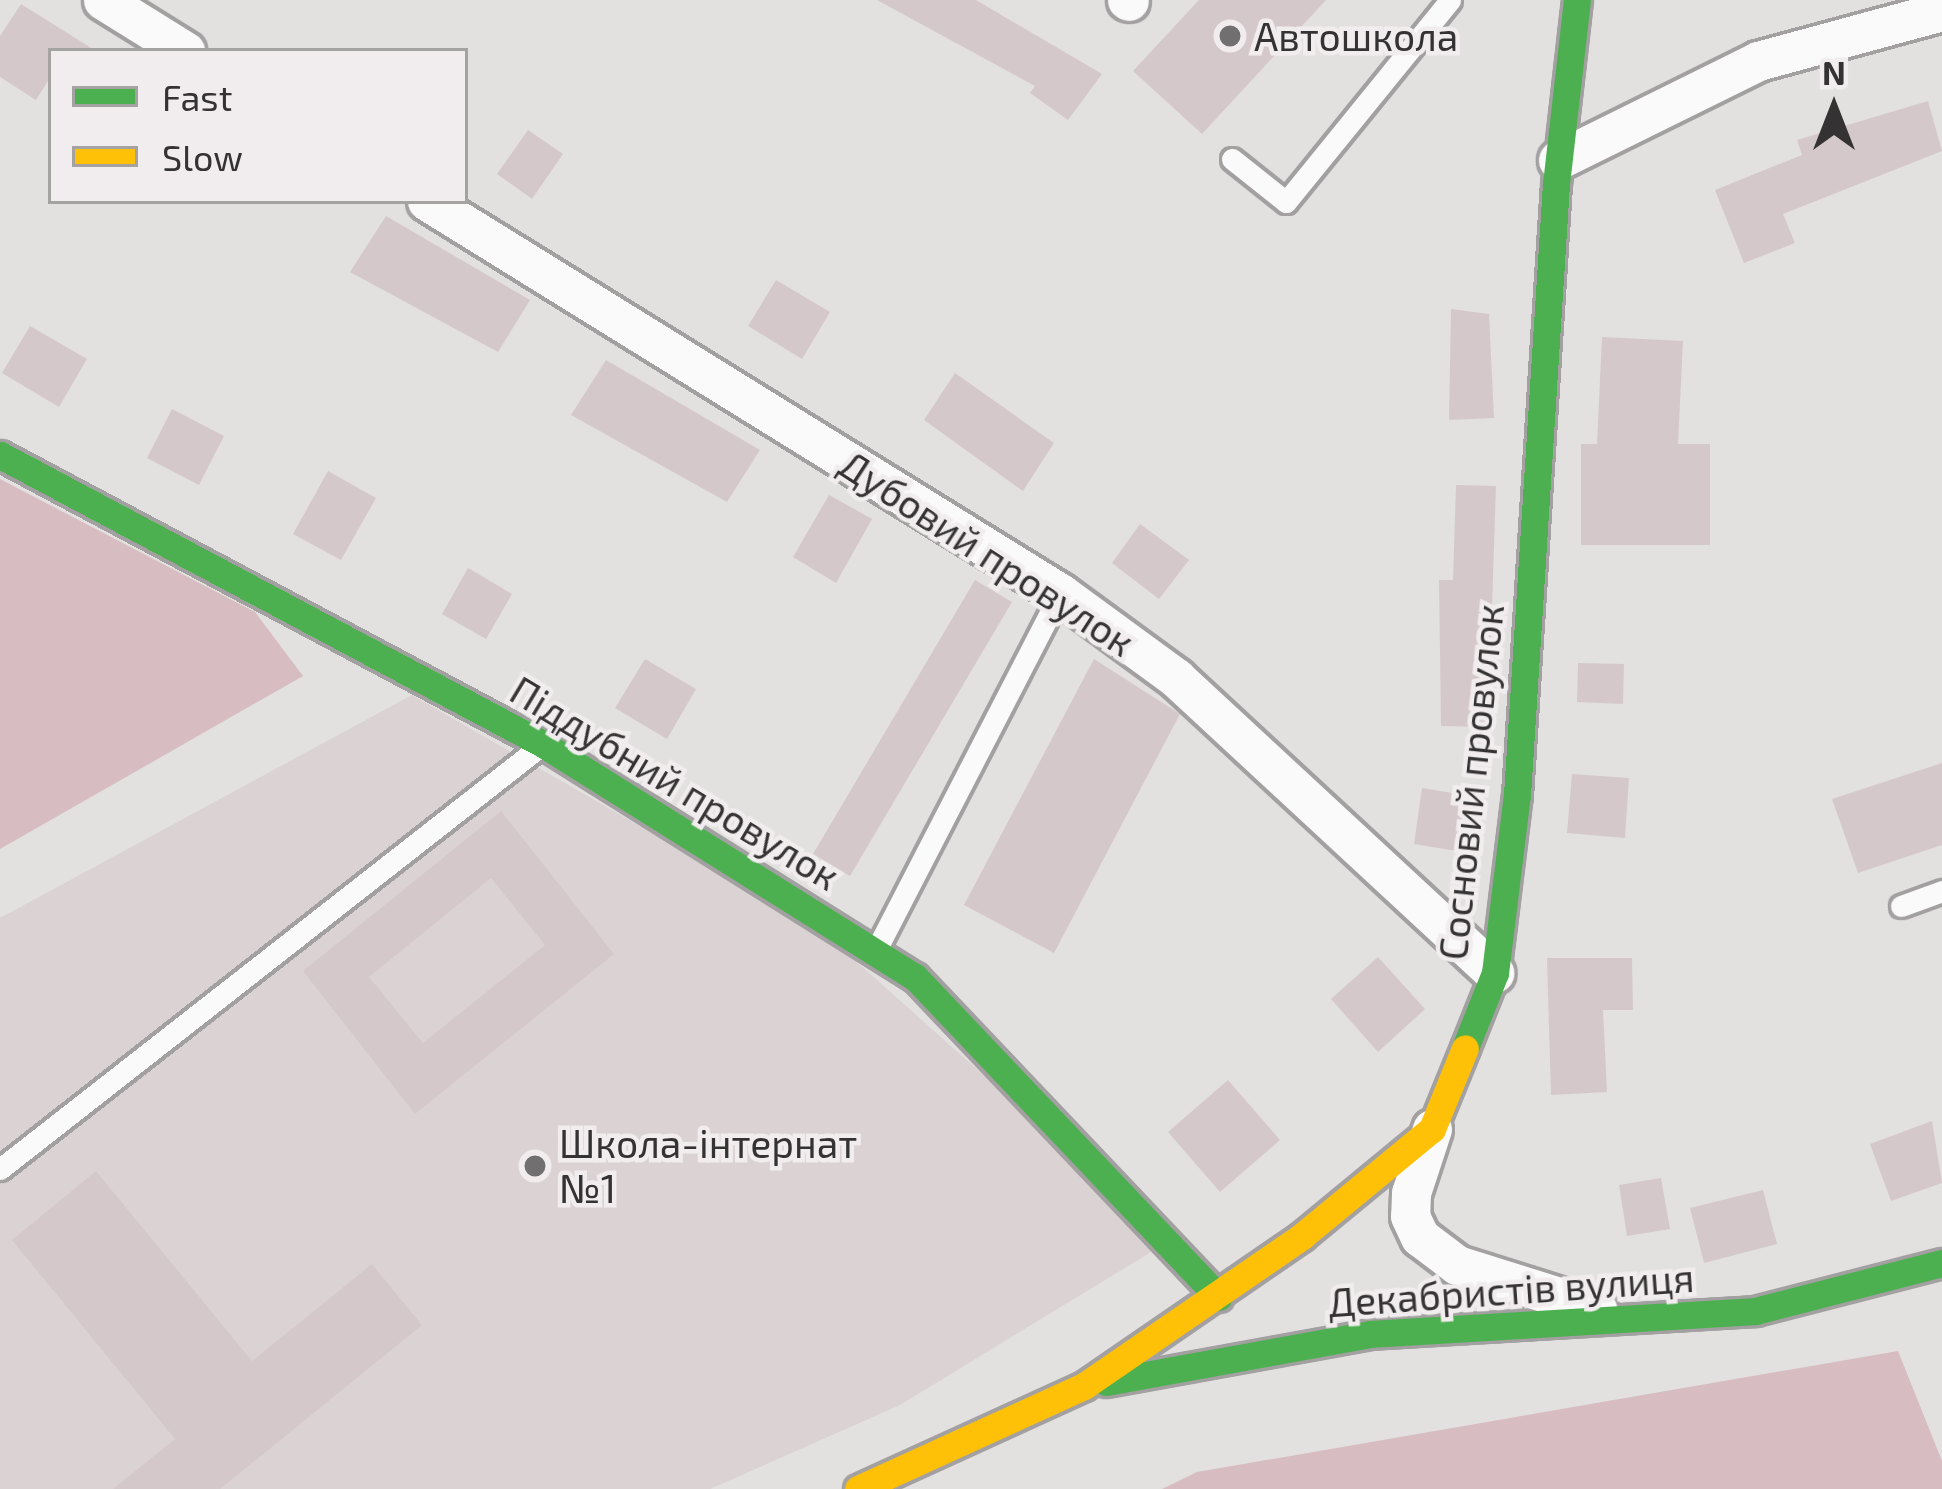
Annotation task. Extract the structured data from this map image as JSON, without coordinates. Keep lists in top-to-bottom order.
{
  "streets": {
    "street": [
      "Дубовий провулок",
      "Сосновий провулок",
      "Піддубний провулок",
      "Декабристів вулиця"
    ]
  },
  "crossings": [
    ["Дубовий провулок", "Сосновий провулок"],
    ["Сосновий провулок", "Піддубний провулок"],
    ["Сосновий провулок", "Декабристів вулиця"]
  ],
  "places": ["Автошкола", "Школа-інтернат №1"],
  "legend": ["Fast", "Slow"],
  "north": "top"
}
